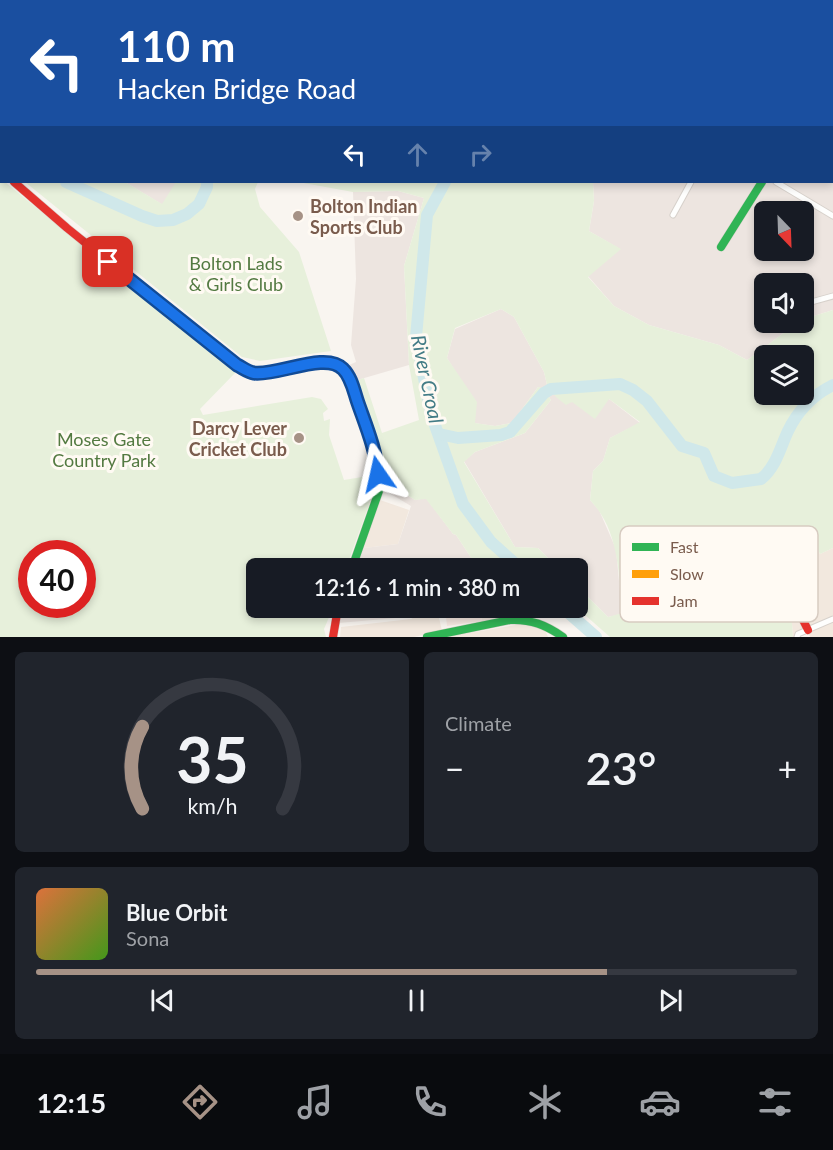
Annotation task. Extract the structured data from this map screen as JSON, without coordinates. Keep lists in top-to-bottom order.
{
  "water": ["River Croal"],
  "parks": ["Bolton Lads & Girls Club", "Moses Gate Country Park"],
  "places": ["Bolton Indian Sports Club", "Darcy Lever Cricket Club"],
  "legend": ["Fast", "Slow", "Jam"],
  "north": "bottom right",
  "page": {
    "turn": ["110 m", "Hacken Bridge Road"],
    "limit": "40",
    "trip": "12:16 · 1 min · 380 m",
    "tile": "Climate",
    "heat": ["−", "23°", "+"],
    "song": ["Blue Orbit", "Sona"],
    "tabs": "12:15",
    "gauge": ["35", "km/h"]
  }
}
